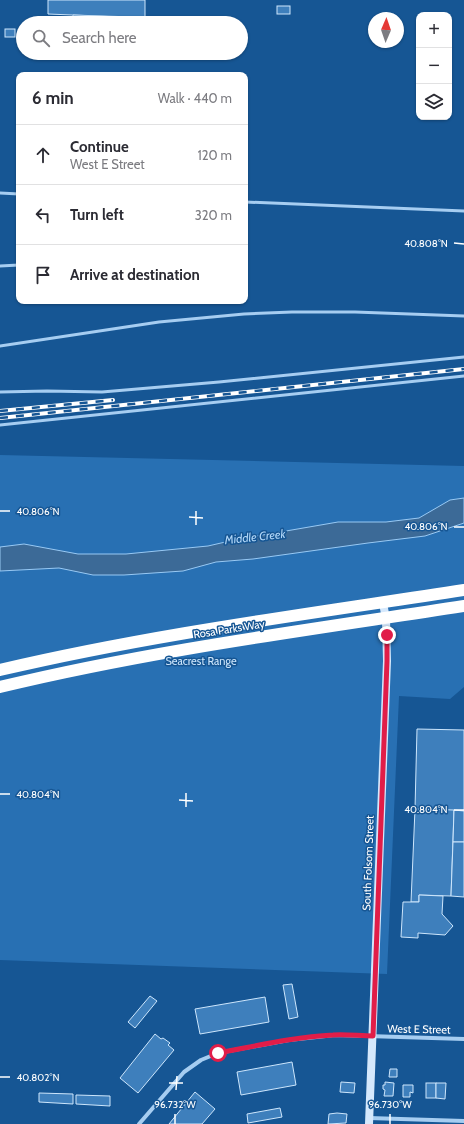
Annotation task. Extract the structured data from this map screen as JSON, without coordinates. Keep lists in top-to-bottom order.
{
  "streets": {
    "highway": ["Rosa Parks Way"],
    "street": ["South Folsom Street", "West E Street"]
  },
  "crossings": [
    ["Rosa Parks Way", "South Folsom Street"],
    ["South Folsom Street", "West E Street"]
  ],
  "water": ["Middle Creek"],
  "parks": ["Seacrest Range"],
  "north": "top",
  "page": {
    "map_buttons": ["+", "−"],
    "search": "Search here",
    "heading": ["6 min", "Walk · 440 m"],
    "list": [
      ["Continue", "West E Street", "120 m"],
      ["Turn left", "320 m"],
      "Arrive at destination"
    ]
  },
  "coordinates": [
    "40.808°N",
    "40.806°N",
    "40.804°N",
    "40.802°N",
    "96.732°W",
    "96.730°W"
  ]
}
